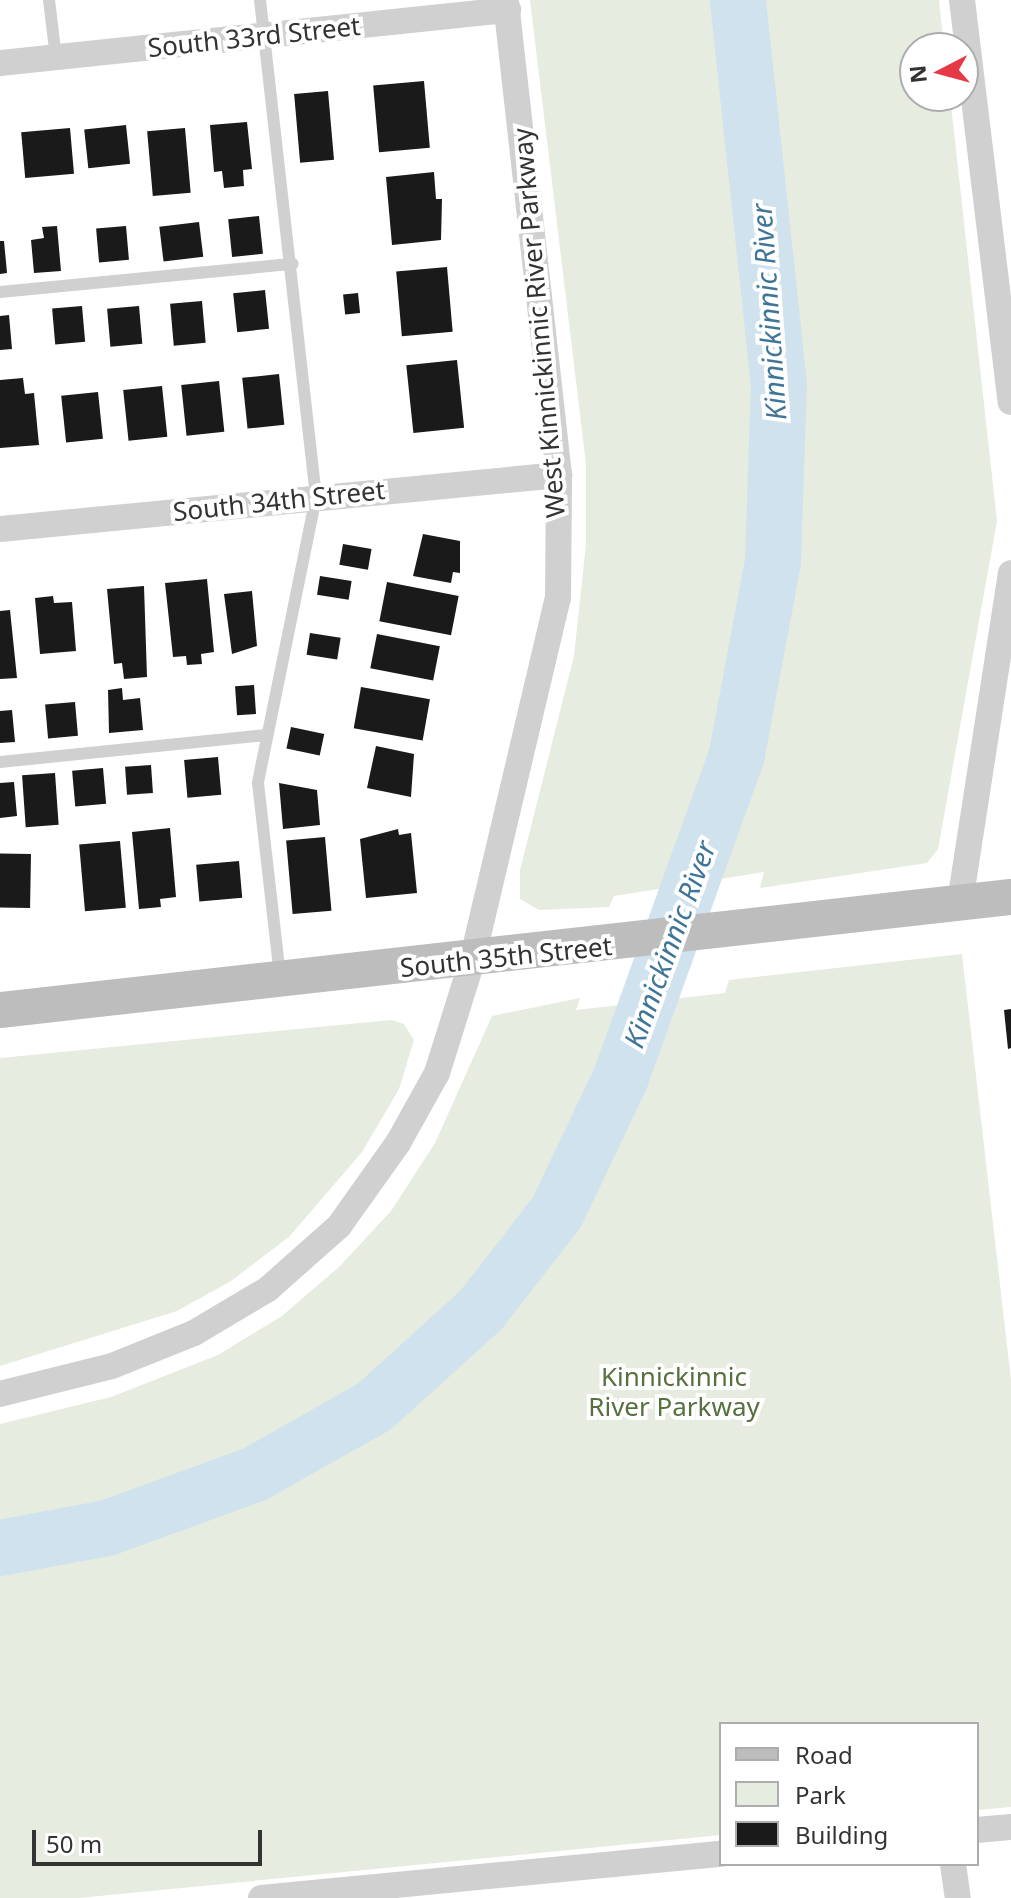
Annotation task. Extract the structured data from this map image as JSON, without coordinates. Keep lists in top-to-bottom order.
{
  "streets": {
    "main road": ["South 35th Street"],
    "street": ["South 33rd Street", "West Kinnickinnic River Parkway", "South 34th Street"]
  },
  "crossings": [
    ["South 33rd Street", "West Kinnickinnic River Parkway"],
    ["West Kinnickinnic River Parkway", "South 34th Street"],
    ["West Kinnickinnic River Parkway", "South 35th Street"]
  ],
  "water": ["Kinnickinnic River"],
  "parks": ["Kinnickinnic River Parkway"],
  "legend": ["Road", "Park", "Building"],
  "scale_bar": "50 m",
  "north": "left"
}
